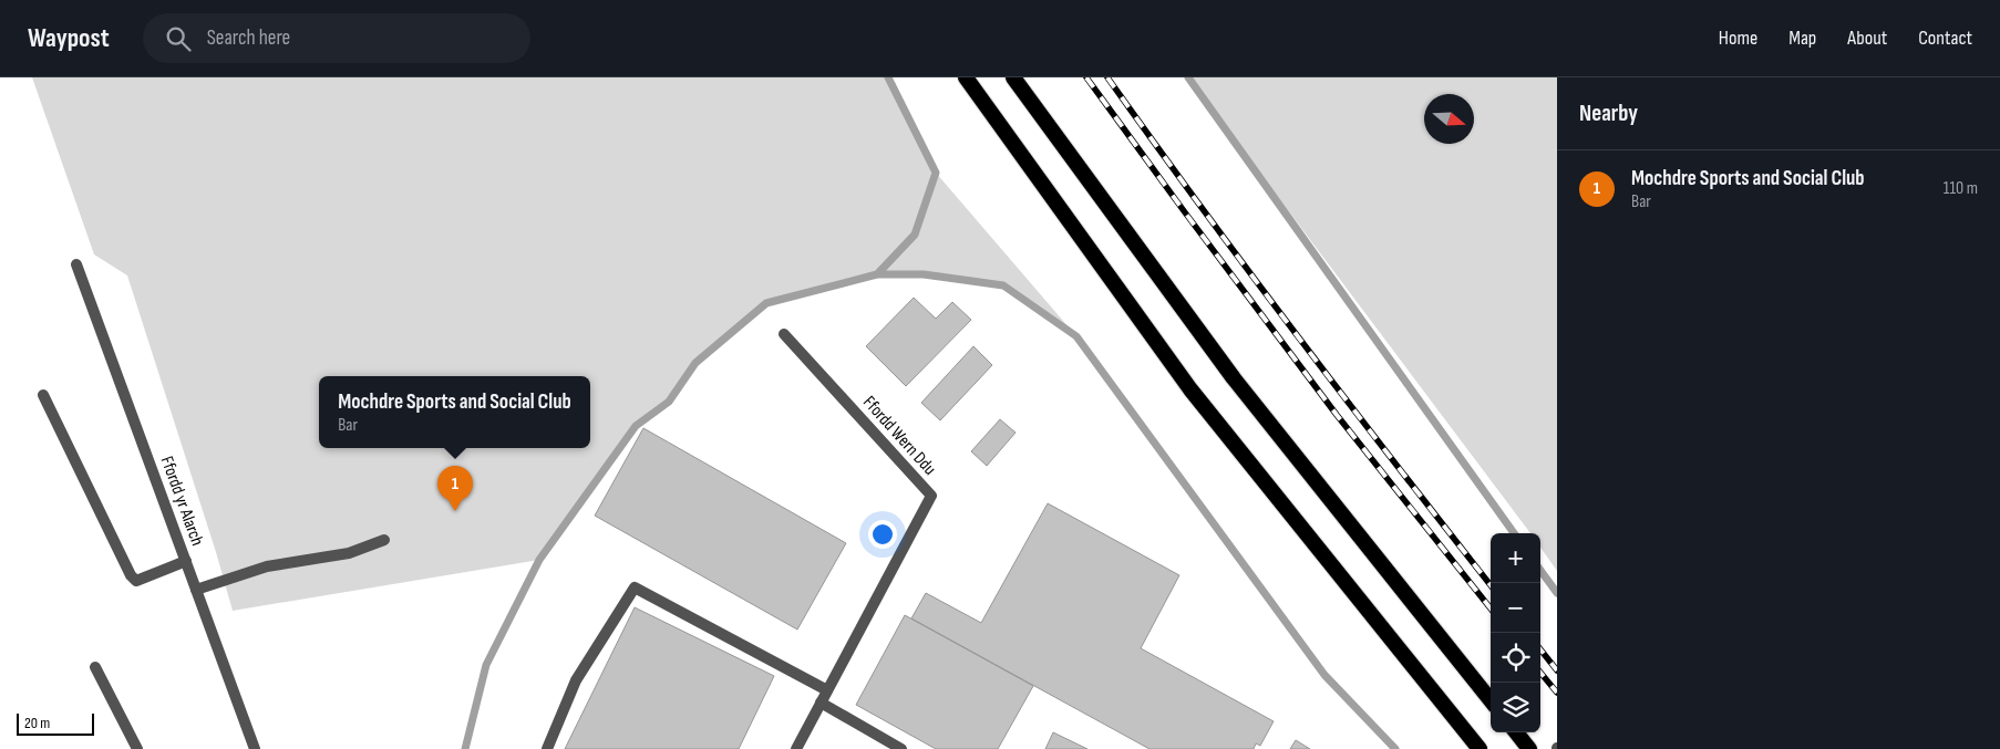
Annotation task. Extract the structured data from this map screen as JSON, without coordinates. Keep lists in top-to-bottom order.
{
  "streets": {
    "street": ["Ffordd Wern Ddu", "Ffordd yr Alarch"]
  },
  "scale_bar": "20 m",
  "north": "right",
  "page": {
    "header": "Waypost",
    "search": "Search here",
    "nav": [
      "Home",
      "Map",
      "About",
      "Contact"
    ],
    "heading": "Nearby",
    "list": [
      {
        "mark": "1",
        "name": "Mochdre Sports and Social Club",
        "note": "Bar",
        "value": "110 m"
      }
    ],
    "popup": ["Mochdre Sports and Social Club", "Bar"],
    "pins": "1",
    "map_buttons": ["+", "−"],
    "scale": "20 m"
  }
}
